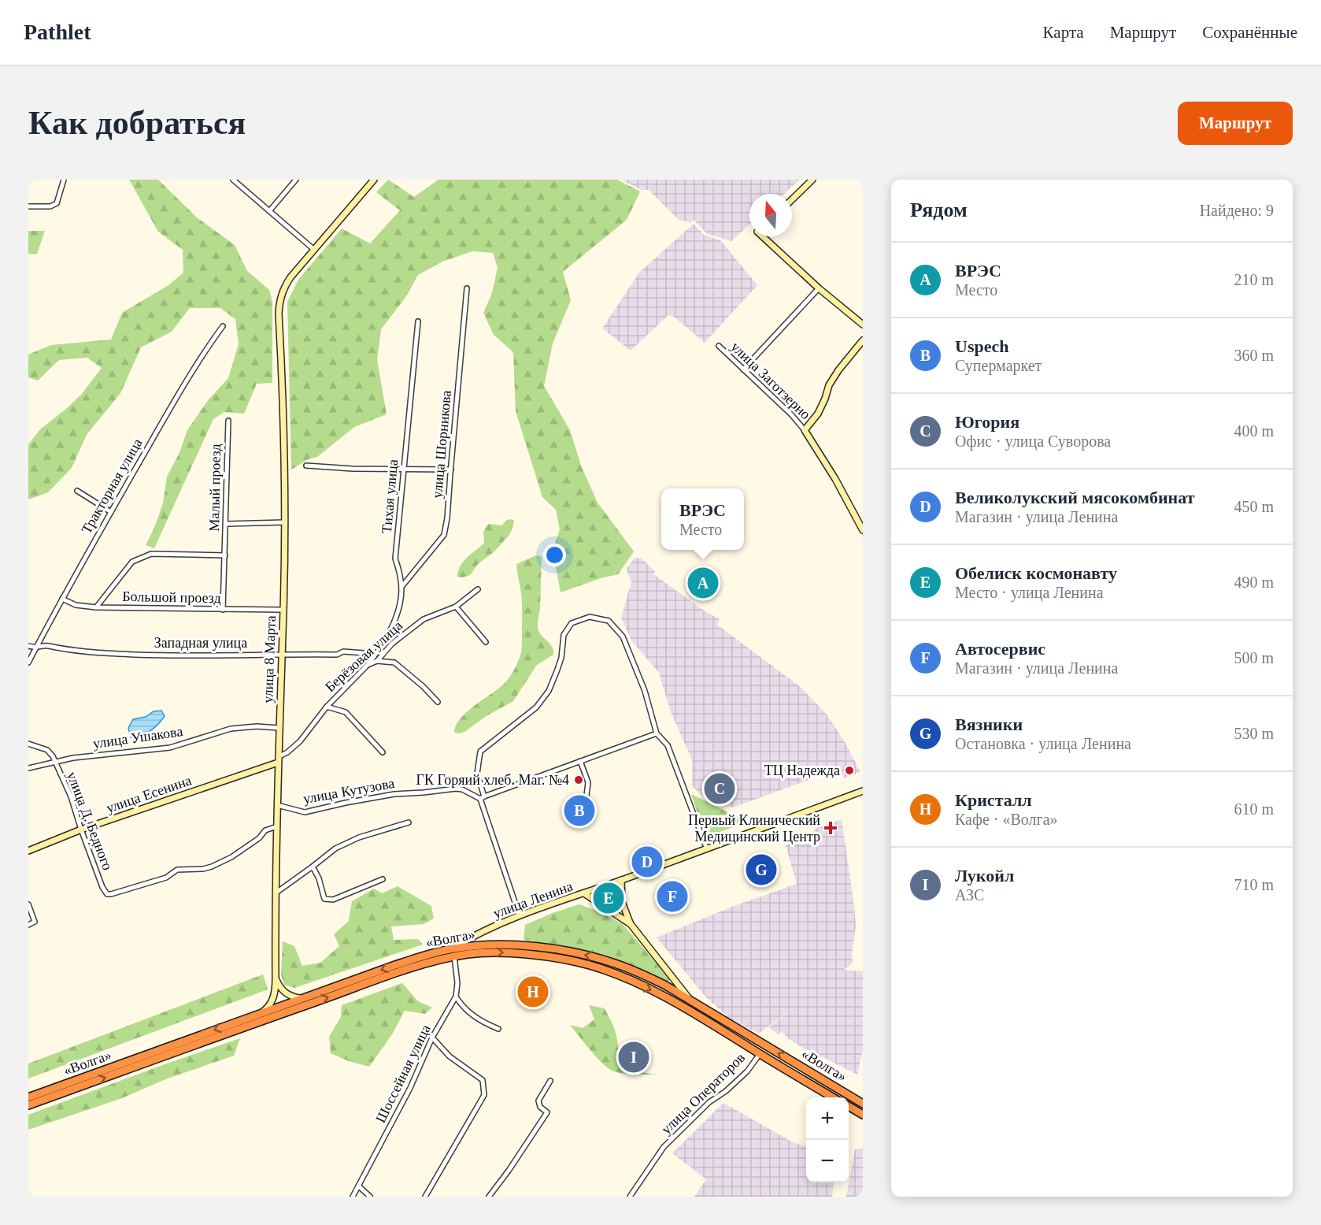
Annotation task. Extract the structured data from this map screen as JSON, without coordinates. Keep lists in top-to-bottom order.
{
  "streets": {
    "highway": ["«Волга»"],
    "main road": [
      "улица Заготзерно",
      "улица 8 Марта",
      "улица Есенина",
      "улица Ленина"
    ],
    "street": [
      "улица Шорникова",
      "Тракторная улица",
      "Малый проезд",
      "Тихая улица",
      "Большой проезд",
      "Западная улица",
      "Берёзовая улица",
      "улица Ушакова",
      "улица Кутузова",
      "улица Д. Бедного",
      "Шоссейная улица",
      "улица Операторов"
    ]
  },
  "crossings": [
    ["улица Шорникова", "Тихая улица"],
    ["Тракторная улица", "Большой проезд"],
    ["Тракторная улица", "Западная улица"],
    ["Малый проезд", "Большой проезд"],
    ["Тихая улица", "Западная улица"],
    ["Тихая улица", "Берёзовая улица"],
    ["Большой проезд", "улица 8 Марта"],
    ["Западная улица", "Берёзовая улица"],
    ["Западная улица", "улица 8 Марта"],
    ["Берёзовая улица", "улица 8 Марта"],
    ["Берёзовая улица", "улица Есенина"],
    ["улица 8 Марта", "улица Ушакова"],
    ["улица 8 Марта", "улица Кутузова"],
    ["улица 8 Марта", "улица Есенина"],
    ["улица 8 Марта", "улица Д. Бедного"],
    ["улица 8 Марта", "«Волга»"],
    ["улица Ушакова", "улица Д. Бедного"],
    ["улица Есенина", "улица Д. Бедного"],
    ["улица Ленина", "«Волга»"],
    ["«Волга»", "Шоссейная улица"],
    ["«Волга»", "улица Операторов"]
  ],
  "places": {
    "other": ["ТЦ Надежда", "ГК Горяий хлеб. Маг. №4"],
    "health": ["Первый Клинический Медицинский Центр"]
  },
  "north": "top",
  "page": {
    "header": "Pathlet",
    "nav": ["Карта", "Маршрут", "Сохранённые"],
    "buttons": "Маршрут",
    "title": "Как добраться",
    "heading": ["Рядом", "Найдено: 9"],
    "list": [
      {
        "mark": "A",
        "name": "ВРЭС",
        "note": "Место",
        "value": "210 m"
      },
      {
        "mark": "B",
        "name": "Uspech",
        "note": "Супермаркет",
        "value": "360 m"
      },
      {
        "mark": "C",
        "name": "Югория",
        "note": "Офис · улица Суворова",
        "value": "400 m"
      },
      {
        "mark": "D",
        "name": "Великолукский мясокомбинат",
        "note": "Магазин · улица Ленина",
        "value": "450 m"
      },
      {
        "mark": "E",
        "name": "Обелиск космонавту",
        "note": "Место · улица Ленина",
        "value": "490 m"
      },
      {
        "mark": "F",
        "name": "Автосервис",
        "note": "Магазин · улица Ленина",
        "value": "500 m"
      },
      {
        "mark": "G",
        "name": "Вязники",
        "note": "Остановка · улица Ленина",
        "value": "530 m"
      },
      {
        "mark": "H",
        "name": "Кристалл",
        "note": "Кафе · «Волга»",
        "value": "610 m"
      },
      {
        "mark": "I",
        "name": "Лукойл",
        "note": "АЗС",
        "value": "710 m"
      }
    ],
    "popup": ["ВРЭС", "Место"],
    "pins": [
      "A",
      "C",
      "B",
      "D",
      "G",
      "F",
      "E",
      "H",
      "I"
    ],
    "map_buttons": ["+", "−"]
  }
}
